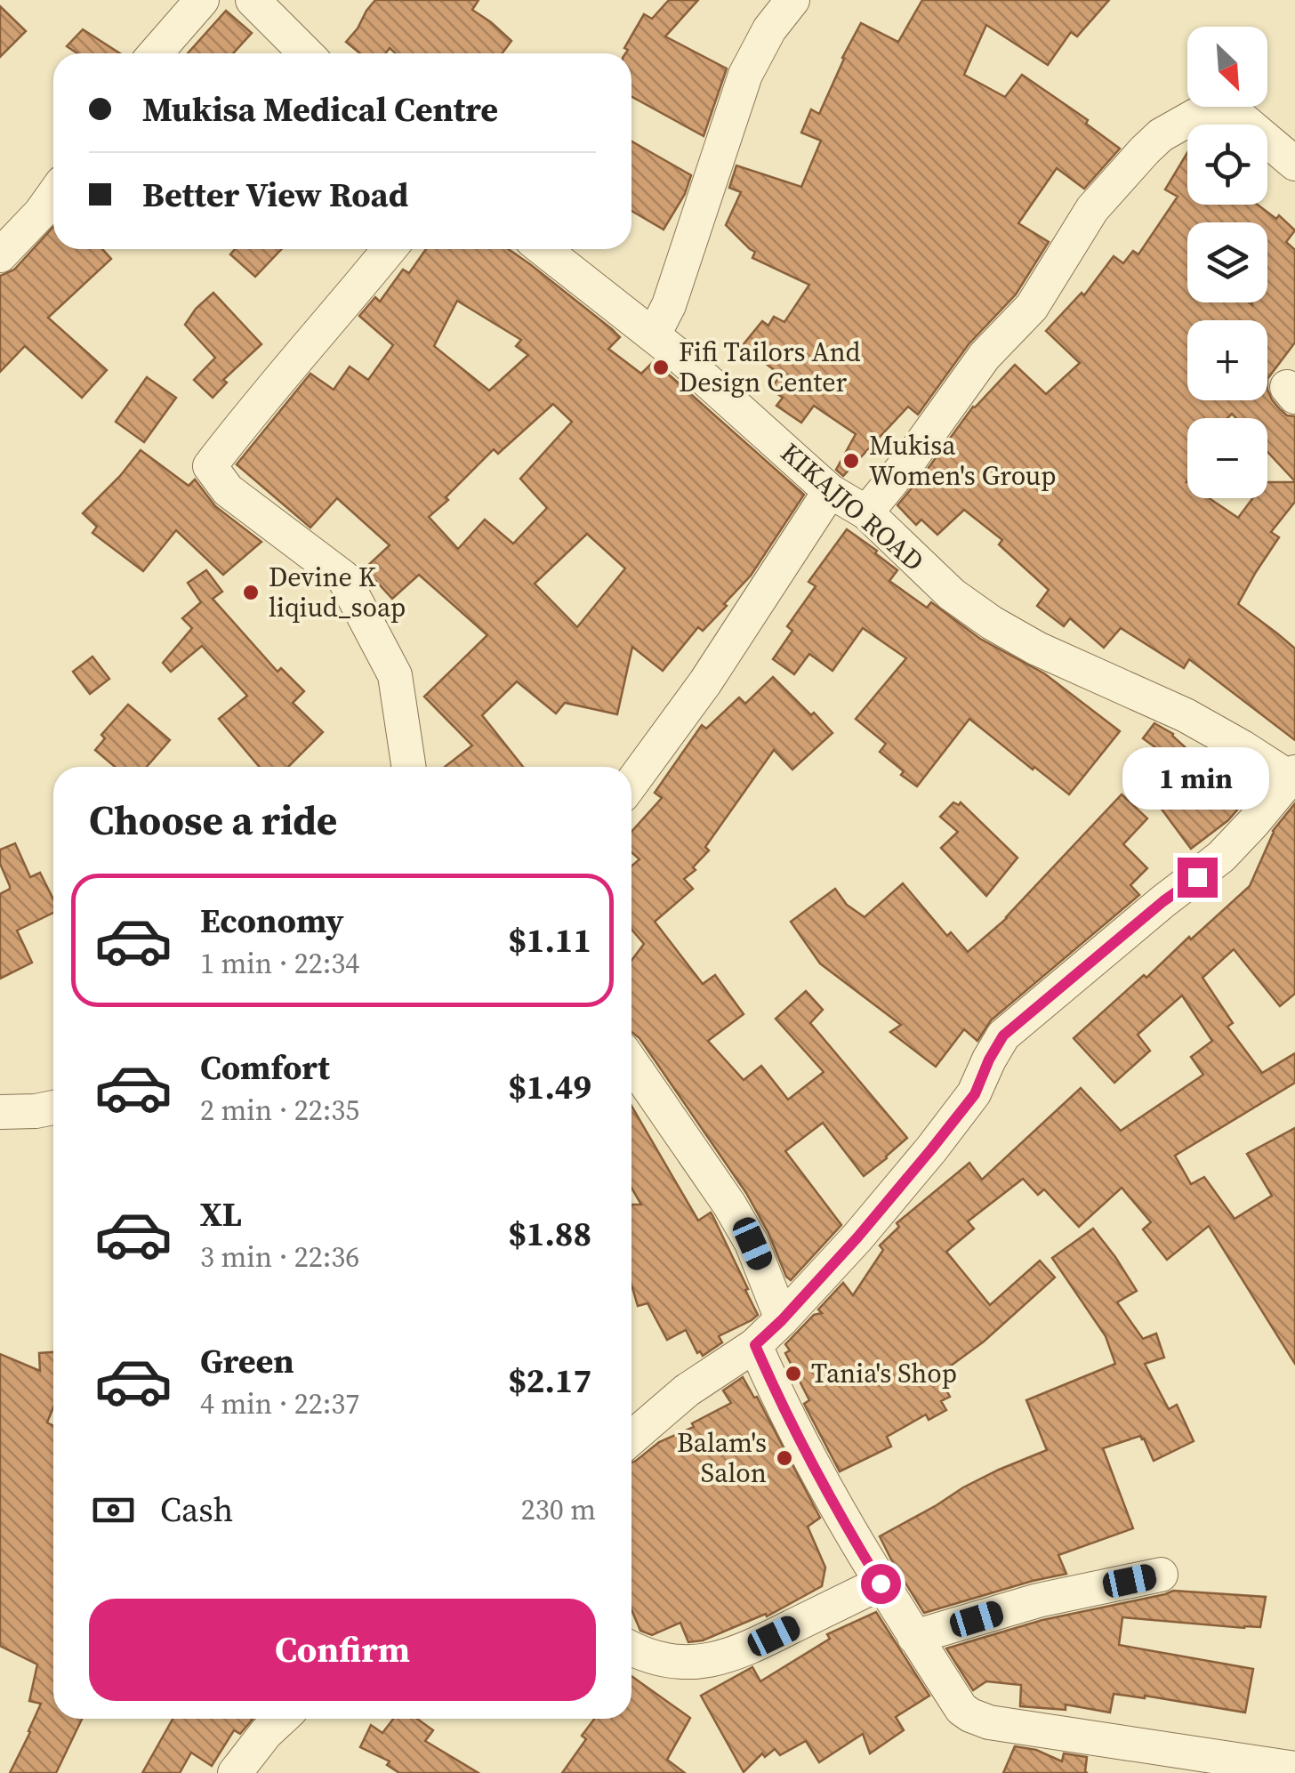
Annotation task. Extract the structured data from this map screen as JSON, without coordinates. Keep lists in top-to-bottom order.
{
  "streets": {
    "street": ["KIKAJJO ROAD"]
  },
  "places": [
    "Fifi Tailors And Design Center",
    "Mukisa Women's Group",
    "Devine K liqiud_soap",
    "Tania's Shop",
    "Balam's Salon"
  ],
  "north": "bottom right",
  "page": {
    "map_buttons": ["+", "−"],
    "banner": ["Mukisa Medical Centre", "Better View Road"],
    "bubble": "1 min",
    "heading": "Choose a ride",
    "list": [
      {
        "name": "Economy",
        "note": "1 min · 22:34",
        "value": "$1.11"
      },
      {
        "name": "Comfort",
        "note": "2 min · 22:35",
        "value": "$1.49"
      },
      {
        "name": "XL",
        "note": "3 min · 22:36",
        "value": "$1.88"
      },
      {
        "name": "Green",
        "note": "4 min · 22:37",
        "value": "$2.17"
      }
    ],
    "pay": ["Cash", "230 m"],
    "buttons": "Confirm"
  }
}
